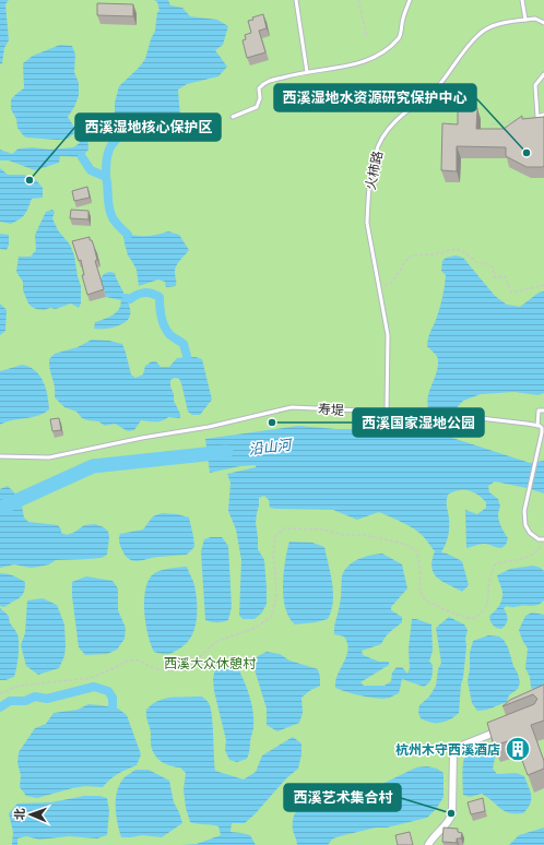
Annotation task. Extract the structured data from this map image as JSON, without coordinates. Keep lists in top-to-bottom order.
{
  "streets": {
    "lane": ["火柿路", "寿堤"]
  },
  "crossings": [
    ["火柿路", "寿堤"]
  ],
  "water": ["沿山河"],
  "parks": ["西溪大众休憩村"],
  "places": {
    "other": [
      "西溪湿地水资源研究保护中心",
      "西溪湿地核心保护区",
      "西溪国家湿地公园",
      "西溪艺术集合村"
    ],
    "building": ["杭州木守西溪酒店"]
  },
  "north": "left"
}
